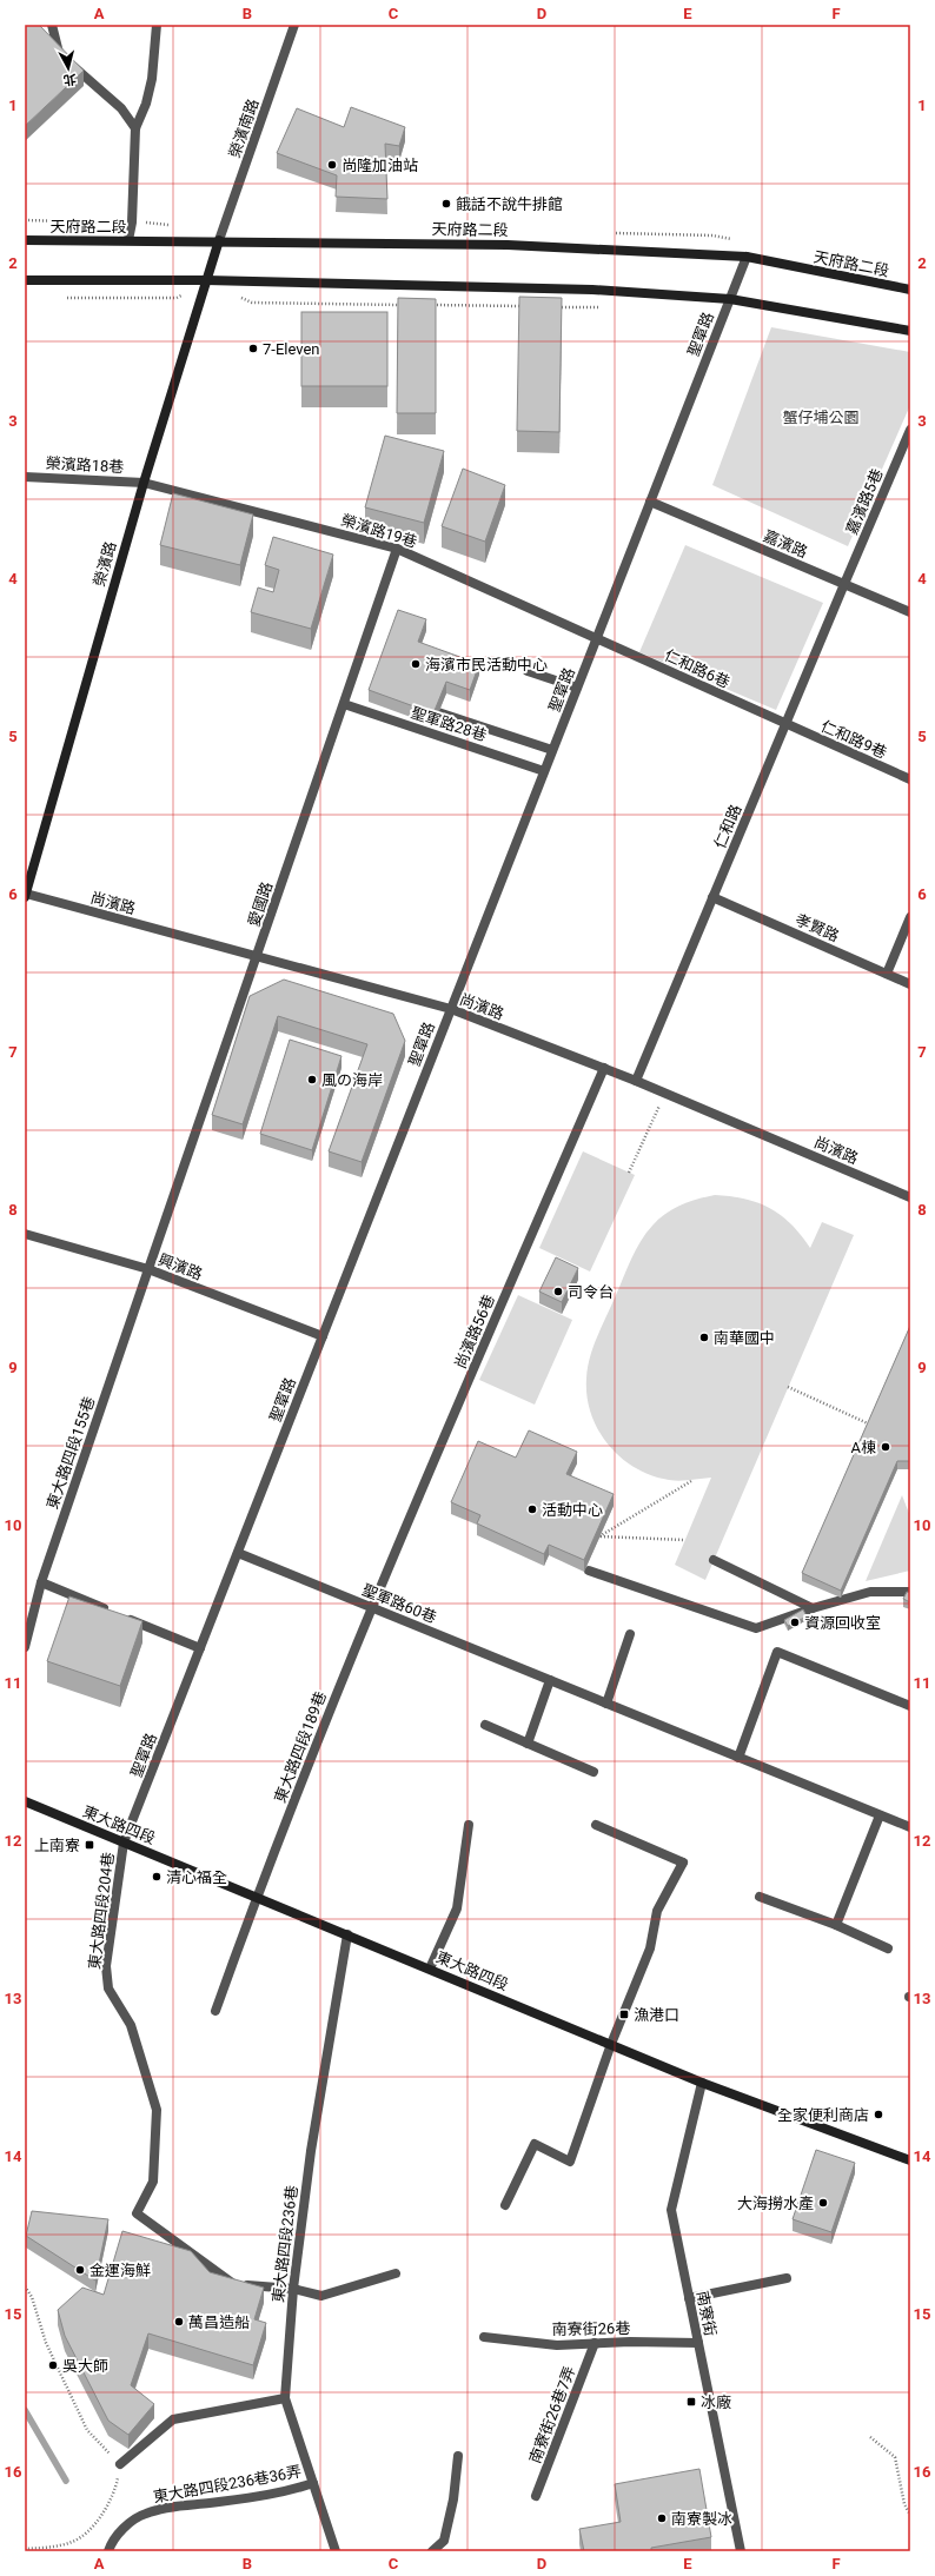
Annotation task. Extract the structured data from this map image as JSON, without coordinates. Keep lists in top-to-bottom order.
{
  "streets": {
    "street": [
      "榮濱南路",
      "天府路二段",
      "聖軍路",
      "榮濱路18巷",
      "嘉濱路5巷",
      "榮濱路19巷",
      "嘉濱路",
      "榮濱路",
      "仁和路6巷",
      "聖軍路28巷",
      "仁和路9巷",
      "仁和路",
      "尚濱路",
      "愛國路",
      "孝賢路",
      "興濱路",
      "尚濱路56巷",
      "東大路四段155巷",
      "聖軍路60巷",
      "東大路四段189巷",
      "東大路四段",
      "東大路四段204巷",
      "東大路四段236巷",
      "南寮街",
      "南寮街26巷",
      "南寮街26巷7弄",
      "東大路四段236巷36弄"
    ]
  },
  "crossings": [
    ["榮濱南路", "天府路二段"],
    ["榮濱南路", "榮濱路"],
    ["天府路二段", "聖軍路"],
    ["天府路二段", "榮濱路"],
    ["聖軍路", "榮濱路19巷"],
    ["聖軍路", "嘉濱路"],
    ["聖軍路", "仁和路6巷"],
    ["聖軍路", "聖軍路28巷"],
    ["聖軍路", "尚濱路"],
    ["聖軍路", "興濱路"],
    ["聖軍路", "聖軍路60巷"],
    ["聖軍路", "東大路四段"],
    ["聖軍路", "東大路四段204巷"],
    ["榮濱路18巷", "榮濱路19巷"],
    ["榮濱路18巷", "榮濱路"],
    ["嘉濱路5巷", "嘉濱路"],
    ["嘉濱路5巷", "仁和路"],
    ["榮濱路19巷", "榮濱路"],
    ["榮濱路19巷", "仁和路6巷"],
    ["榮濱路19巷", "愛國路"],
    ["嘉濱路", "仁和路"],
    ["榮濱路", "尚濱路"],
    ["仁和路6巷", "仁和路9巷"],
    ["仁和路6巷", "仁和路"],
    ["聖軍路28巷", "愛國路"],
    ["仁和路9巷", "仁和路"],
    ["仁和路", "尚濱路"],
    ["仁和路", "孝賢路"],
    ["尚濱路", "愛國路"],
    ["尚濱路", "尚濱路56巷"],
    ["愛國路", "興濱路"],
    ["愛國路", "東大路四段155巷"],
    ["興濱路", "東大路四段155巷"],
    ["尚濱路56巷", "聖軍路60巷"],
    ["尚濱路56巷", "東大路四段189巷"],
    ["聖軍路60巷", "東大路四段189巷"],
    ["東大路四段189巷", "東大路四段"],
    ["東大路四段", "東大路四段204巷"],
    ["東大路四段", "東大路四段236巷"],
    ["東大路四段", "南寮街"],
    ["東大路四段204巷", "東大路四段236巷"],
    ["東大路四段236巷", "東大路四段236巷36弄"],
    ["南寮街", "南寮街26巷"],
    ["南寮街26巷", "南寮街26巷7弄"]
  ],
  "parks": ["蟹仔埔公園"],
  "places": {
    "other": [
      "尚隆加油站",
      "餓話不說牛排館",
      "7-Eleven",
      "海濱市民活動中心",
      "風の海岸",
      "司令台",
      "南華國中",
      "A棟",
      "活動中心",
      "資源回收室",
      "清心福全",
      "全家便利商店",
      "大海撈水產",
      "金運海鮮",
      "萬昌造船",
      "吳大師",
      "南寮製冰"
    ],
    "transit": ["上南寮", "漁港口", "冰廠"]
  },
  "north": "bottom",
  "grid": {
    "columns": [
      "A",
      "B",
      "C",
      "D",
      "E",
      "F"
    ],
    "rows": [
      "1",
      "2",
      "3",
      "4",
      "5",
      "6",
      "7",
      "8",
      "9",
      "10",
      "11",
      "12",
      "13",
      "14",
      "15",
      "16"
    ]
  }
}
